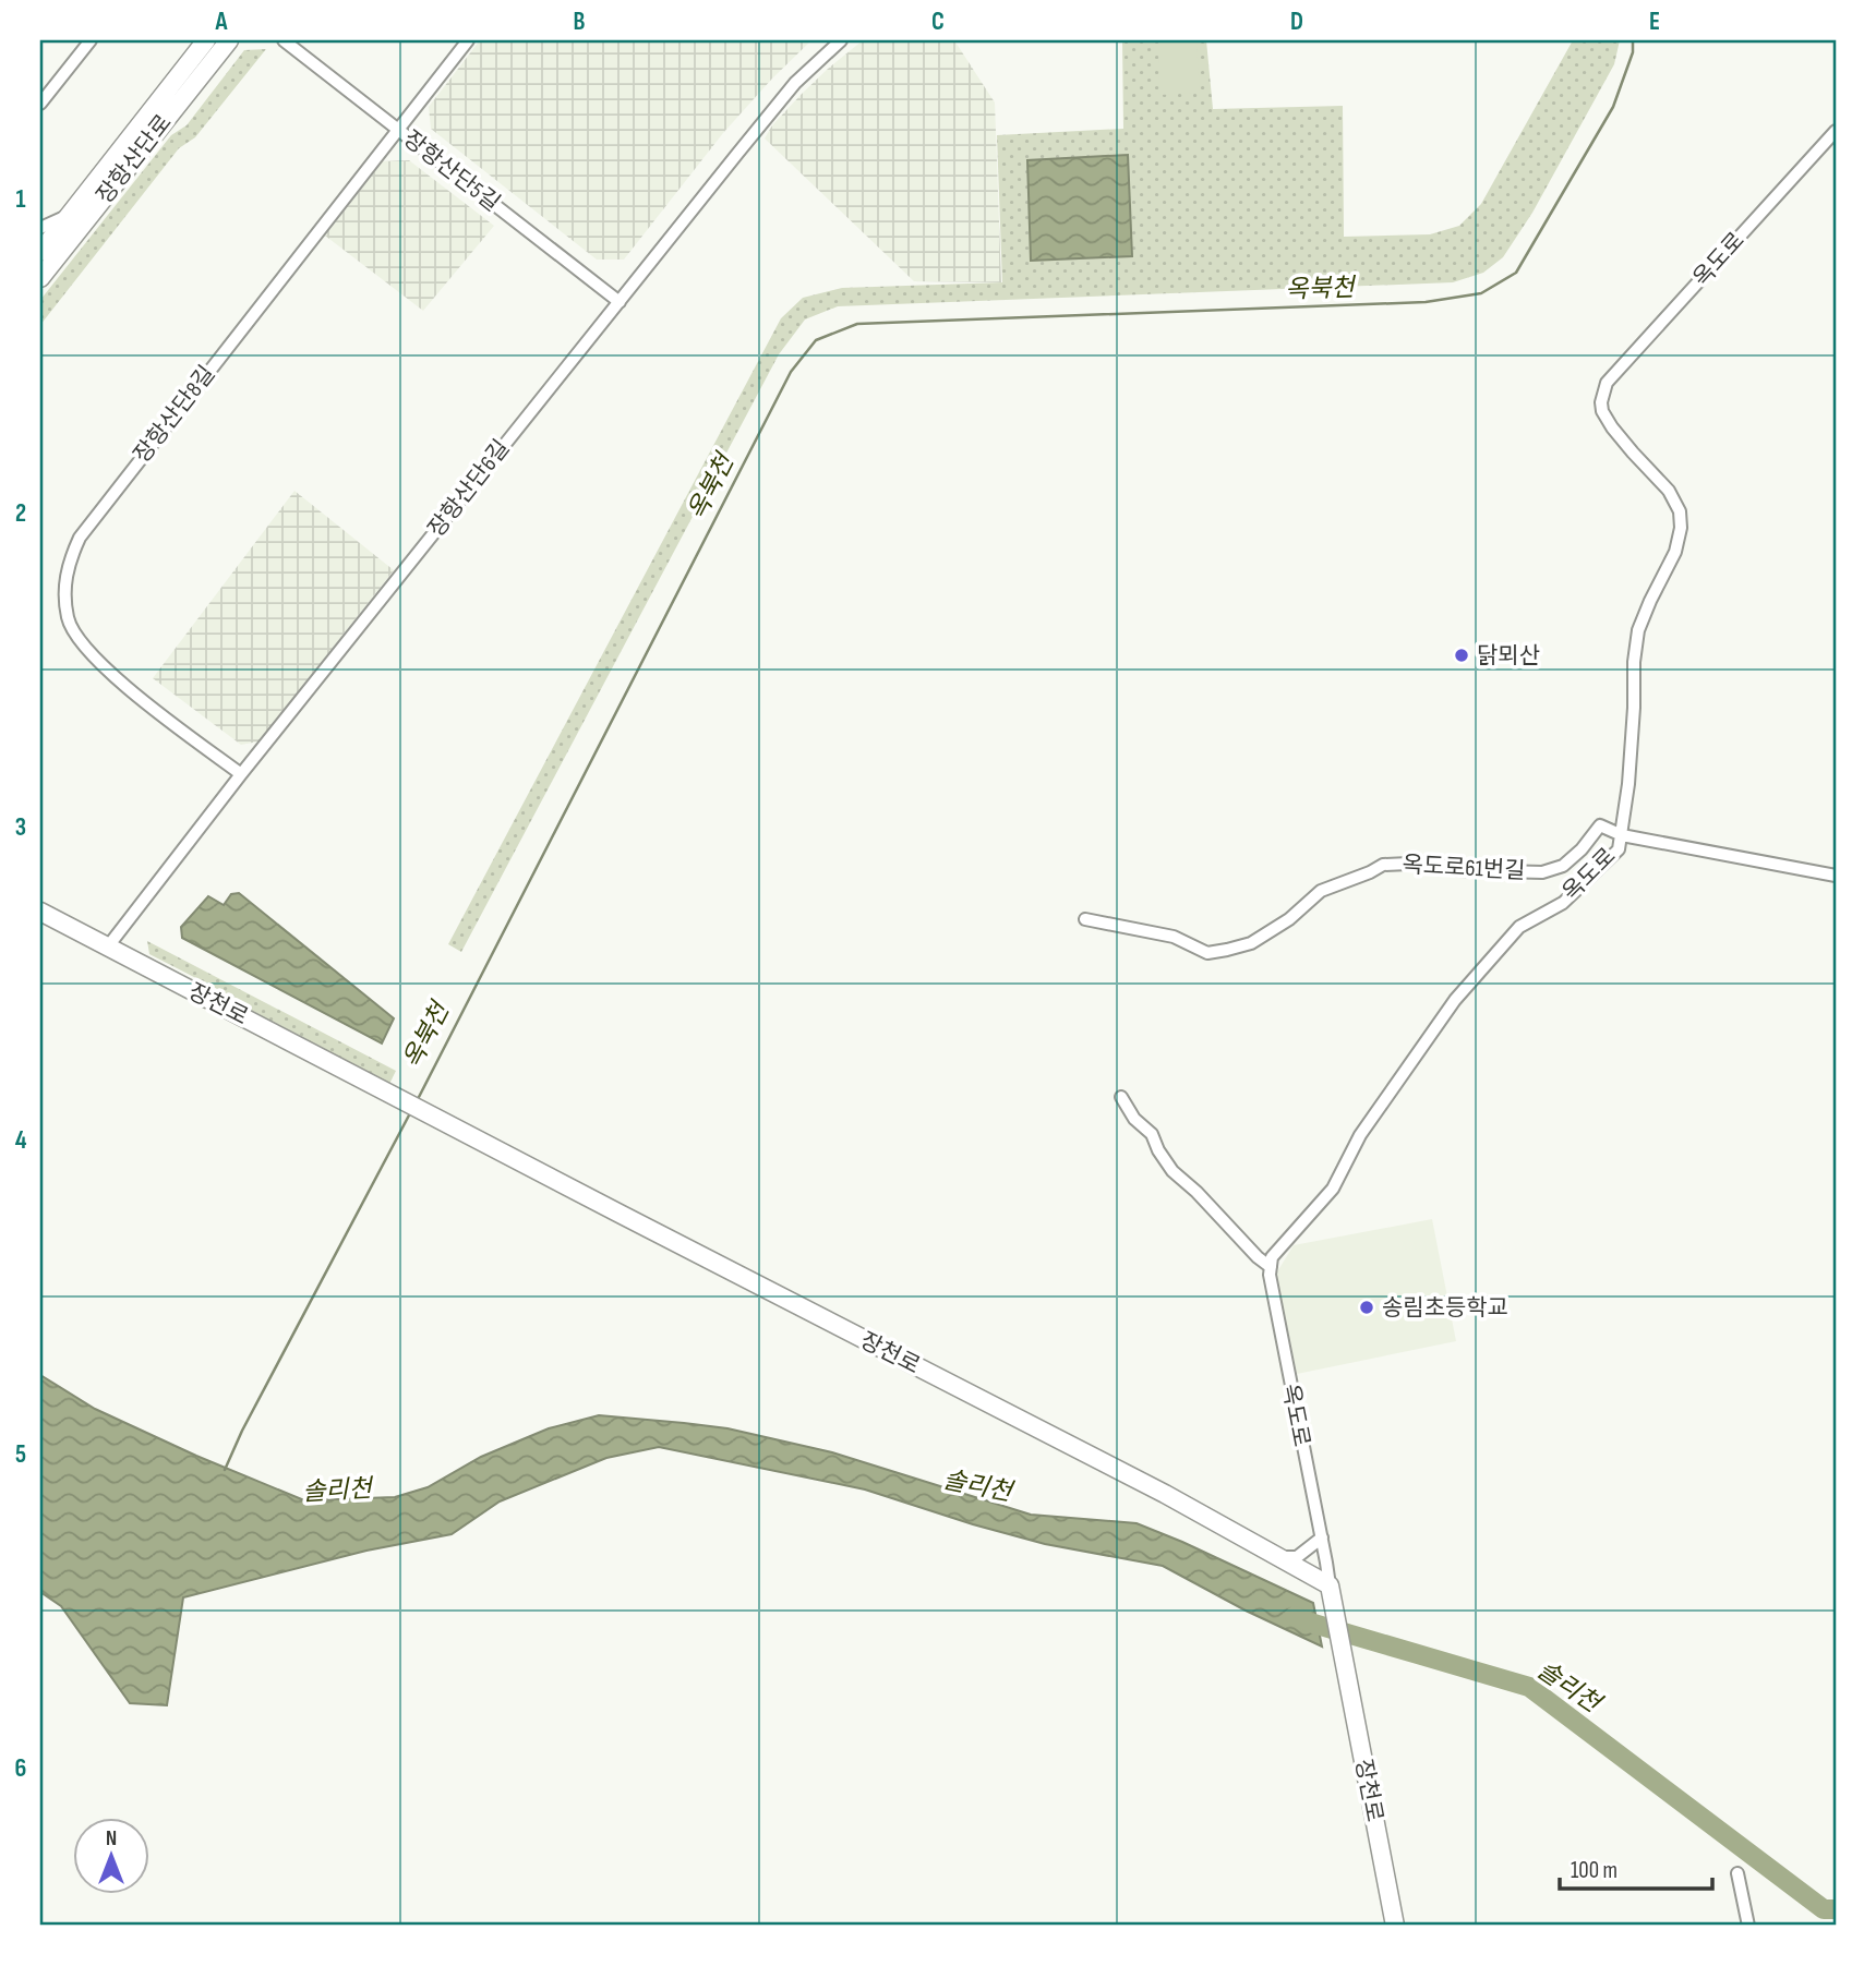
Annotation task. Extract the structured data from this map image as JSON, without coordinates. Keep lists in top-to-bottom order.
{
  "streets": {
    "main road": ["장항산단로", "장천로"],
    "street": [
      "장항산단5길",
      "옥도로",
      "장항산단8길",
      "장항산단6길",
      "옥도로61번길"
    ]
  },
  "crossings": [
    ["장항산단5길", "장항산단8길"],
    ["장항산단5길", "장항산단6길"],
    ["옥도로", "옥도로61번길"],
    ["옥도로", "장천로"],
    ["장항산단8길", "장항산단6길"],
    ["장항산단6길", "장천로"]
  ],
  "water": ["옥북천", "솔리천"],
  "places": ["닭뫼산", "송림초등학교"],
  "scale_bar": "100 m",
  "north": "top",
  "grid": {
    "columns": [
      "A",
      "B",
      "C",
      "D",
      "E"
    ],
    "rows": [
      "1",
      "2",
      "3",
      "4",
      "5",
      "6"
    ]
  }
}
